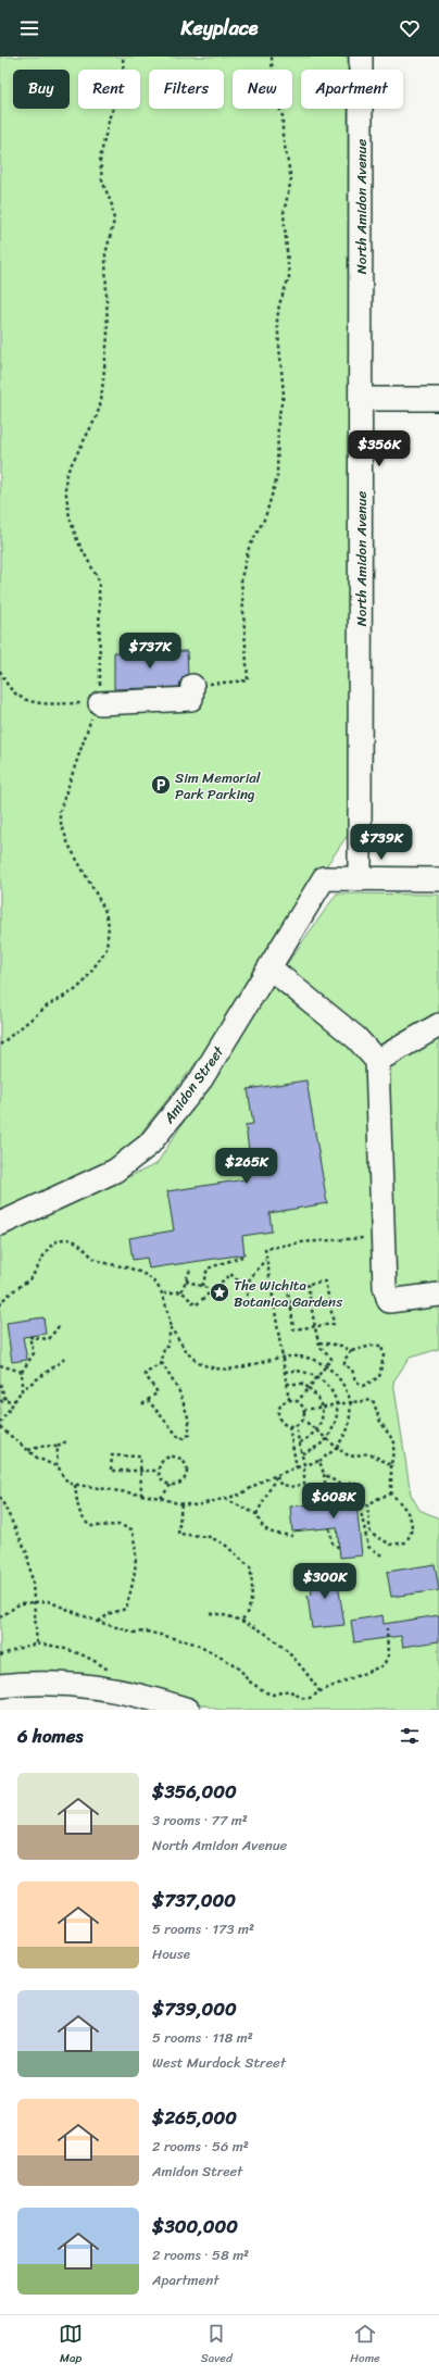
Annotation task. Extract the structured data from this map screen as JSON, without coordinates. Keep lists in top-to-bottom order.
{
  "streets": {
    "street": ["North Amidon Avenue", "Amidon Street"]
  },
  "crossings": [
    ["North Amidon Avenue", "Amidon Street"]
  ],
  "places": {
    "parking": ["Sim Memorial Park Parking"],
    "place": ["The Wichita Botanica Gardens"]
  },
  "page": {
    "header": "Keyplace",
    "chip": [
      "Buy",
      "Rent",
      "Filters",
      "New",
      "Apartment"
    ],
    "price": [
      "$356K",
      "$737K",
      "$739K",
      "$265K",
      "$608K",
      "$300K"
    ],
    "heading": "6 homes",
    "list": [
      {
        "name": "$356,000",
        "note": "3 rooms · 77 m² · North Amidon Avenue"
      },
      {
        "name": "$737,000",
        "note": "5 rooms · 173 m² · House"
      },
      {
        "name": "$739,000",
        "note": "5 rooms · 118 m² · West Murdock Street"
      },
      {
        "name": "$265,000",
        "note": "2 rooms · 56 m² · Amidon Street"
      },
      {
        "name": "$300,000",
        "note": "2 rooms · 58 m² · Apartment"
      }
    ],
    "tabs": ["Map", "Saved", "Home"]
  }
}
